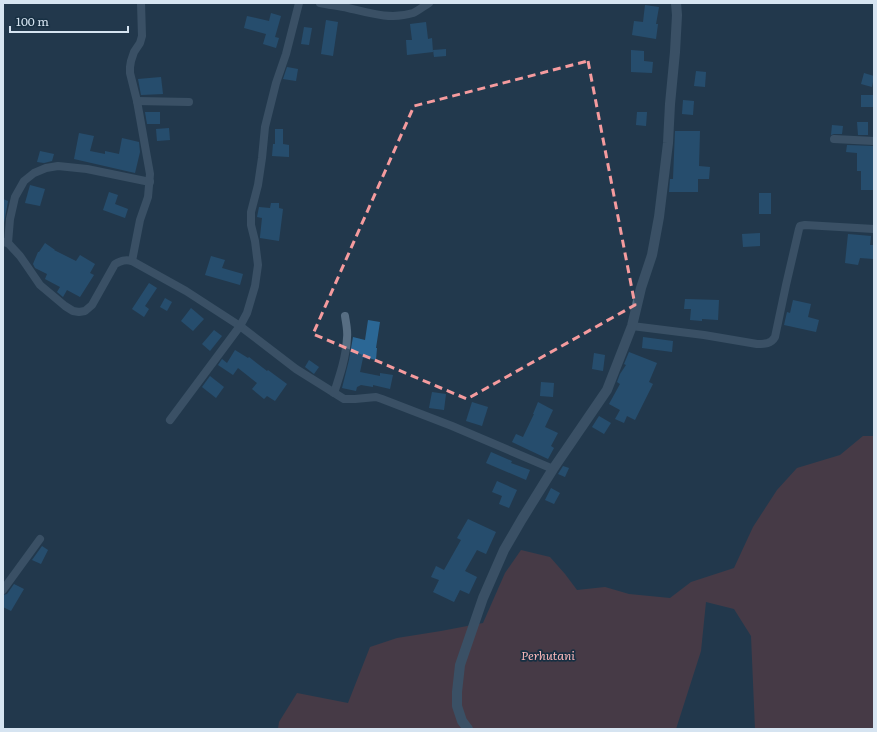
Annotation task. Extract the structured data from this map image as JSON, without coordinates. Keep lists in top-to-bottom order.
{
  "parks": ["Perhutani"],
  "scale_bar": "100 m"
}
